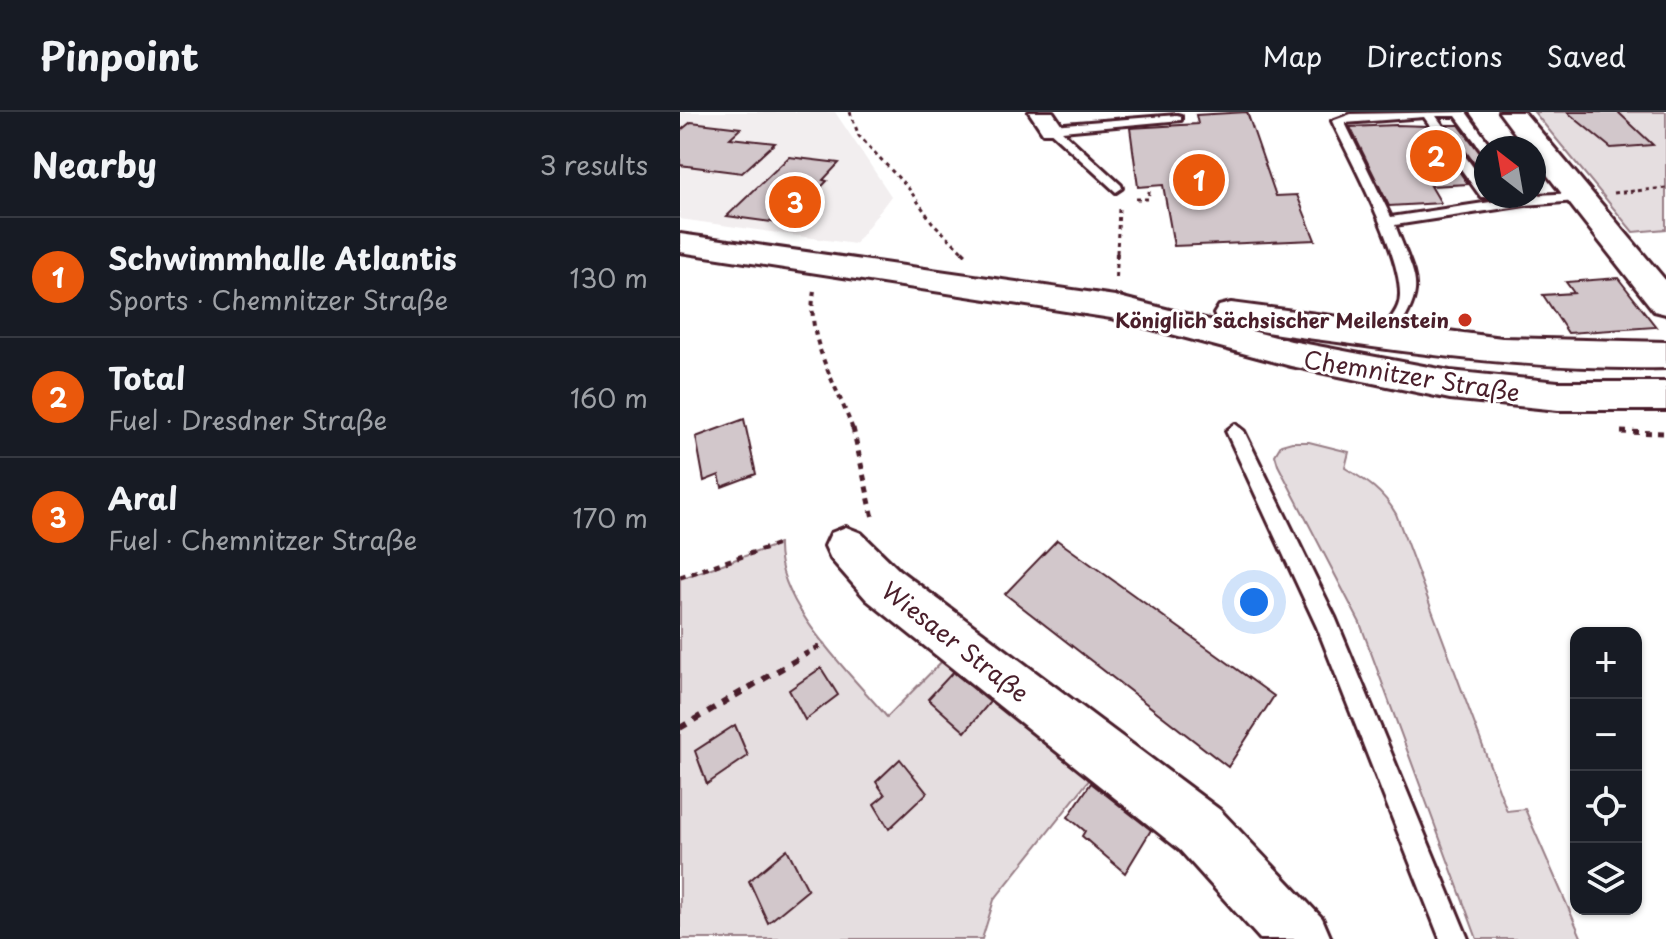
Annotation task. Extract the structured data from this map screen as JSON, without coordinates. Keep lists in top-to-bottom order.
{
  "streets": {
    "main road": ["Chemnitzer Straße"],
    "street": ["Wiesaer Straße"]
  },
  "places": ["Königlich sächsischer Meilenstein"],
  "north": "top left",
  "page": {
    "header": "Pinpoint",
    "nav": ["Map", "Directions", "Saved"],
    "heading": ["Nearby", "3 results"],
    "pins": ["2", "1", "3"],
    "list": [
      {
        "mark": "1",
        "name": "Schwimmhalle Atlantis",
        "note": "Sports · Chemnitzer Straße",
        "value": "130 m"
      },
      {
        "mark": "2",
        "name": "Total",
        "note": "Fuel · Dresdner Straße",
        "value": "160 m"
      },
      {
        "mark": "3",
        "name": "Aral",
        "note": "Fuel · Chemnitzer Straße",
        "value": "170 m"
      }
    ],
    "map_buttons": ["+", "−"]
  }
}
